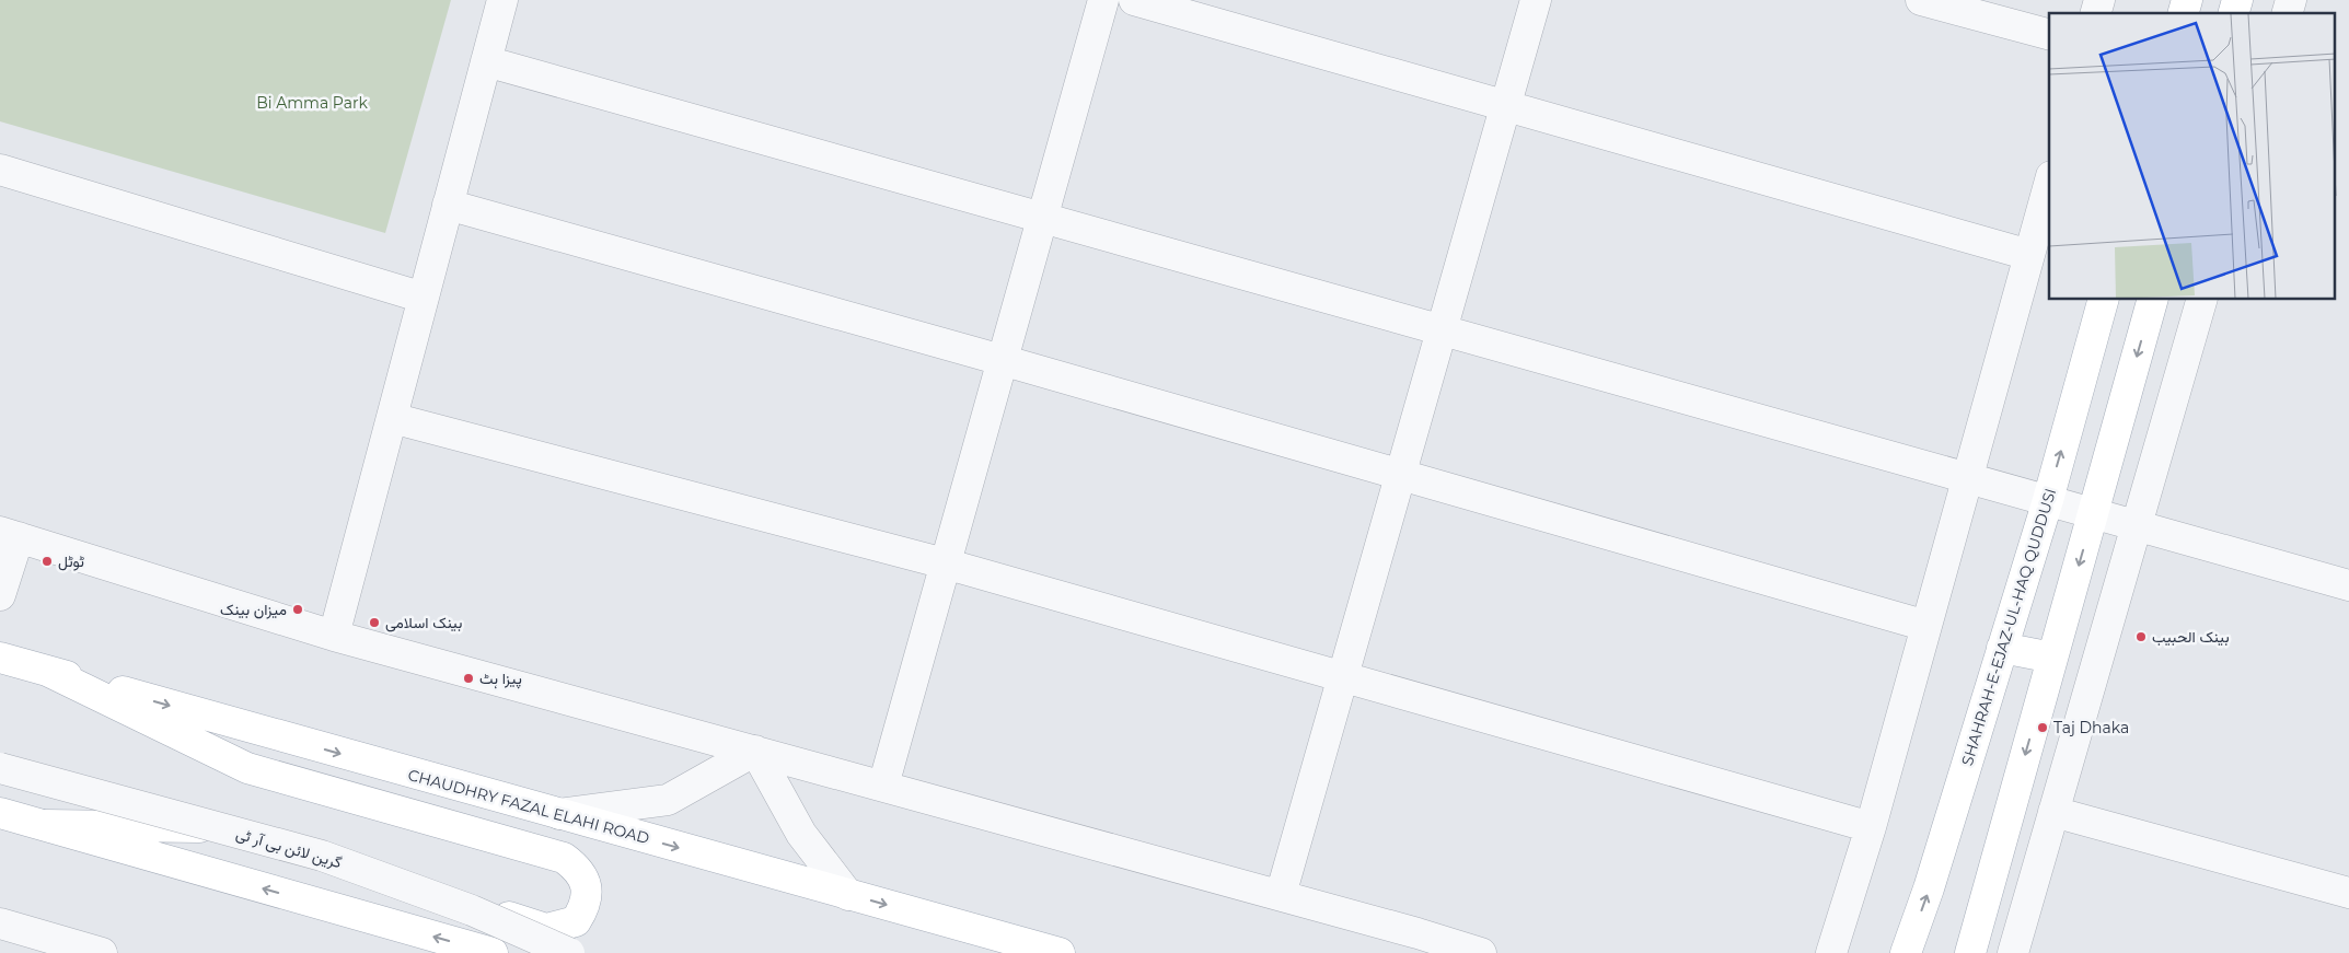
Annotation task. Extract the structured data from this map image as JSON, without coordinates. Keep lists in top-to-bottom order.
{
  "streets": {
    "main road": ["SHAHRAH-E-EJAZ-UL-HAQ QUDDUSI", "CHAUDHRY FAZAL ELAHI ROAD"],
    "street": ["گرین لائن بی آر ٹی"]
  },
  "parks": ["Bi Amma Park"],
  "places": [
    "ٹوٹل",
    "میزان بینک",
    "بینک اسلامی",
    "بينک الحبيب",
    "پیزا ہٹ",
    "Taj Dhaka"
  ]
}
